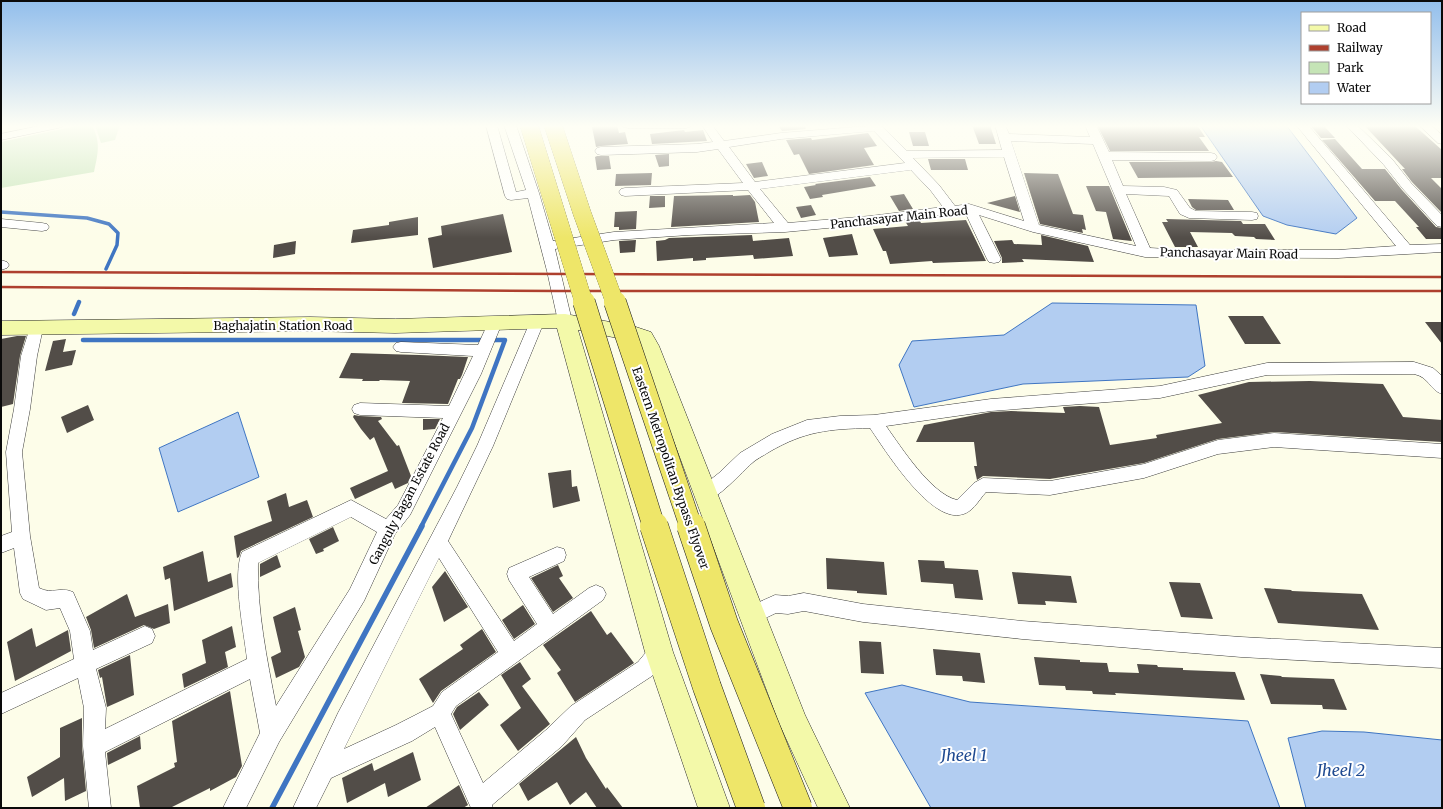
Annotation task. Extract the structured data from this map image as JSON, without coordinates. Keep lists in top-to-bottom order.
{
  "streets": {
    "main road": ["Eastern Metropolitan Bypass Flyover"],
    "street": ["Panchasayar Main Road", "Baghajatin Station Road", "Ganguly Bagan Estate Road"]
  },
  "crossings": [
    ["Baghajatin Station Road", "Ganguly Bagan Estate Road"]
  ],
  "water": ["Jheel 1", "Jheel 2"],
  "legend": [
    "Road",
    "Railway",
    "Park",
    "Water"
  ]
}
